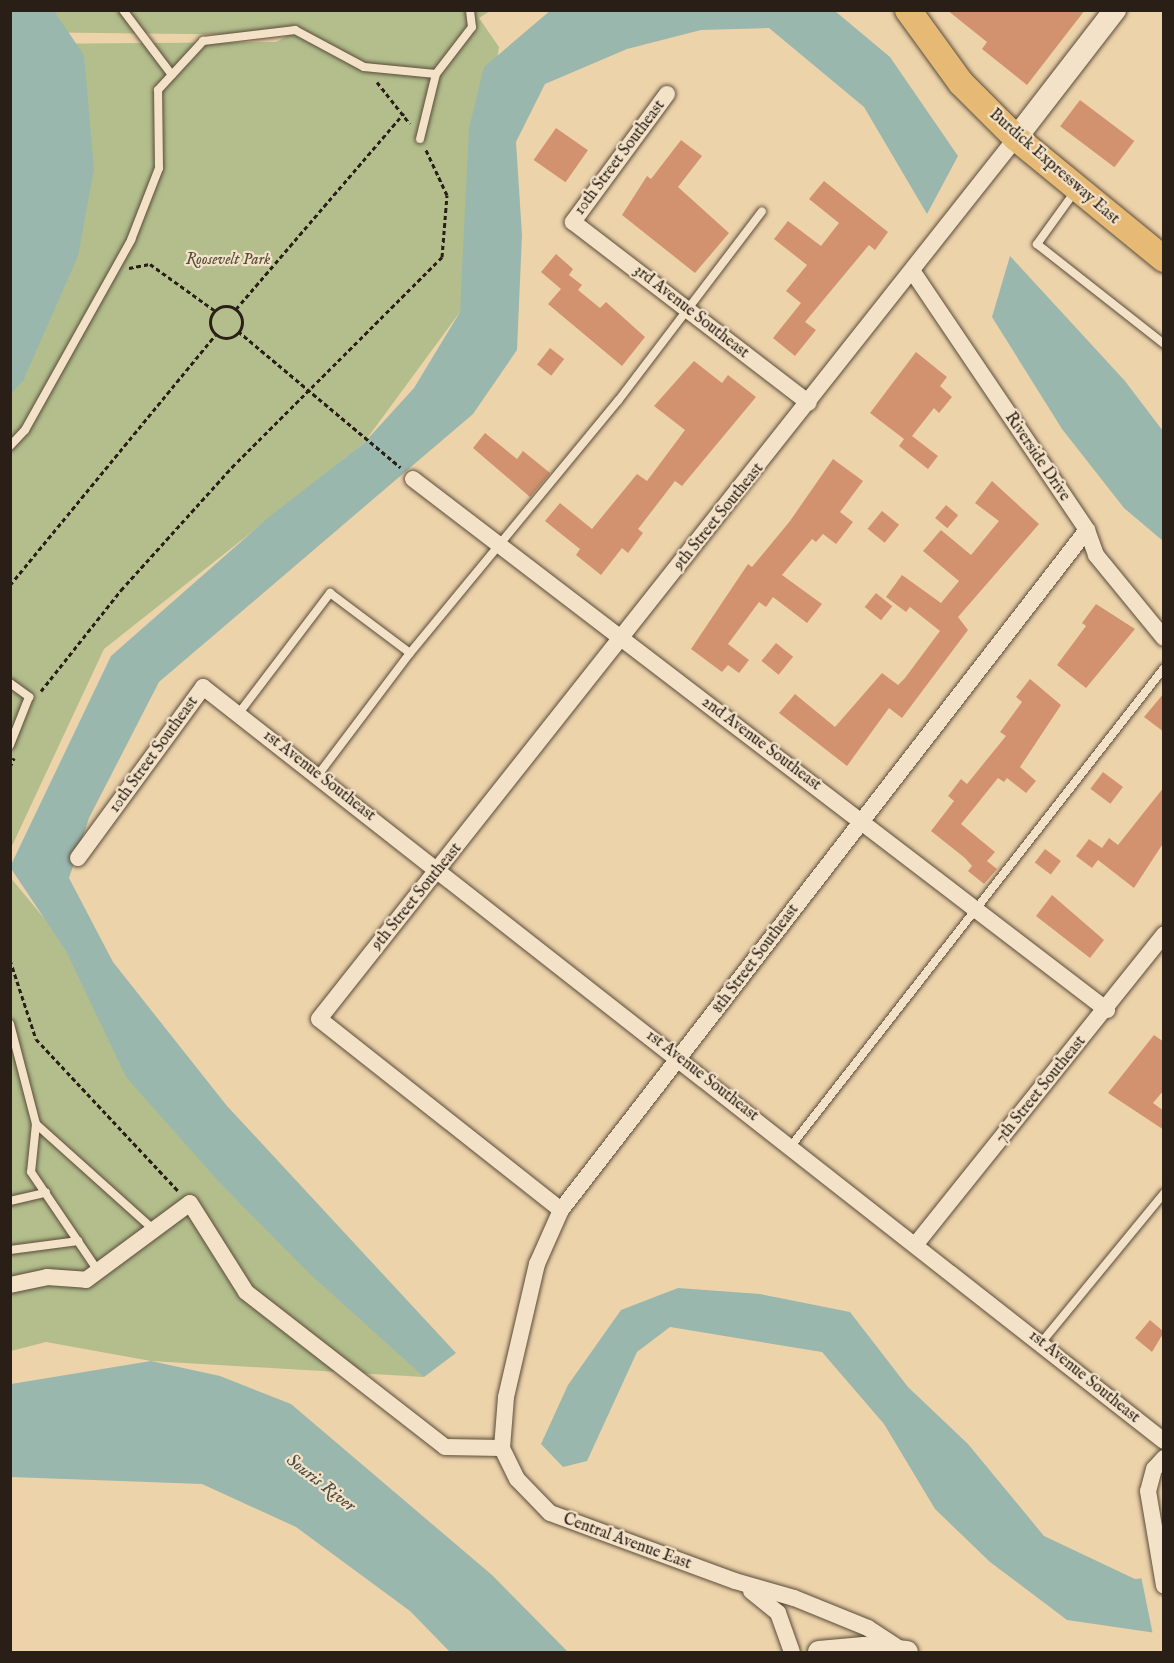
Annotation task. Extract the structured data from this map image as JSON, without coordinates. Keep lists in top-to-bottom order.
{
  "streets": {
    "main road": ["Burdick Expressway East"],
    "street": [
      "10th Street Southeast",
      "3rd Avenue Southeast",
      "Riverside Drive",
      "9th Street Southeast",
      "2nd Avenue Southeast",
      "1st Avenue Southeast",
      "8th Street Southeast",
      "7th Street Southeast",
      "Central Avenue East"
    ]
  },
  "crossings": [
    ["10th Street Southeast", "3rd Avenue Southeast"],
    ["10th Street Southeast", "1st Avenue Southeast"],
    ["Burdick Expressway East", "9th Street Southeast"],
    ["3rd Avenue Southeast", "9th Street Southeast"],
    ["Riverside Drive", "9th Street Southeast"],
    ["Riverside Drive", "8th Street Southeast"],
    ["9th Street Southeast", "2nd Avenue Southeast"],
    ["9th Street Southeast", "1st Avenue Southeast"],
    ["9th Street Southeast", "8th Street Southeast"],
    ["2nd Avenue Southeast", "8th Street Southeast"],
    ["2nd Avenue Southeast", "7th Street Southeast"],
    ["1st Avenue Southeast", "8th Street Southeast"],
    ["1st Avenue Southeast", "7th Street Southeast"],
    ["8th Street Southeast", "Central Avenue East"]
  ],
  "water": ["Souris River"],
  "parks": ["Roosevelt Park"]
}
